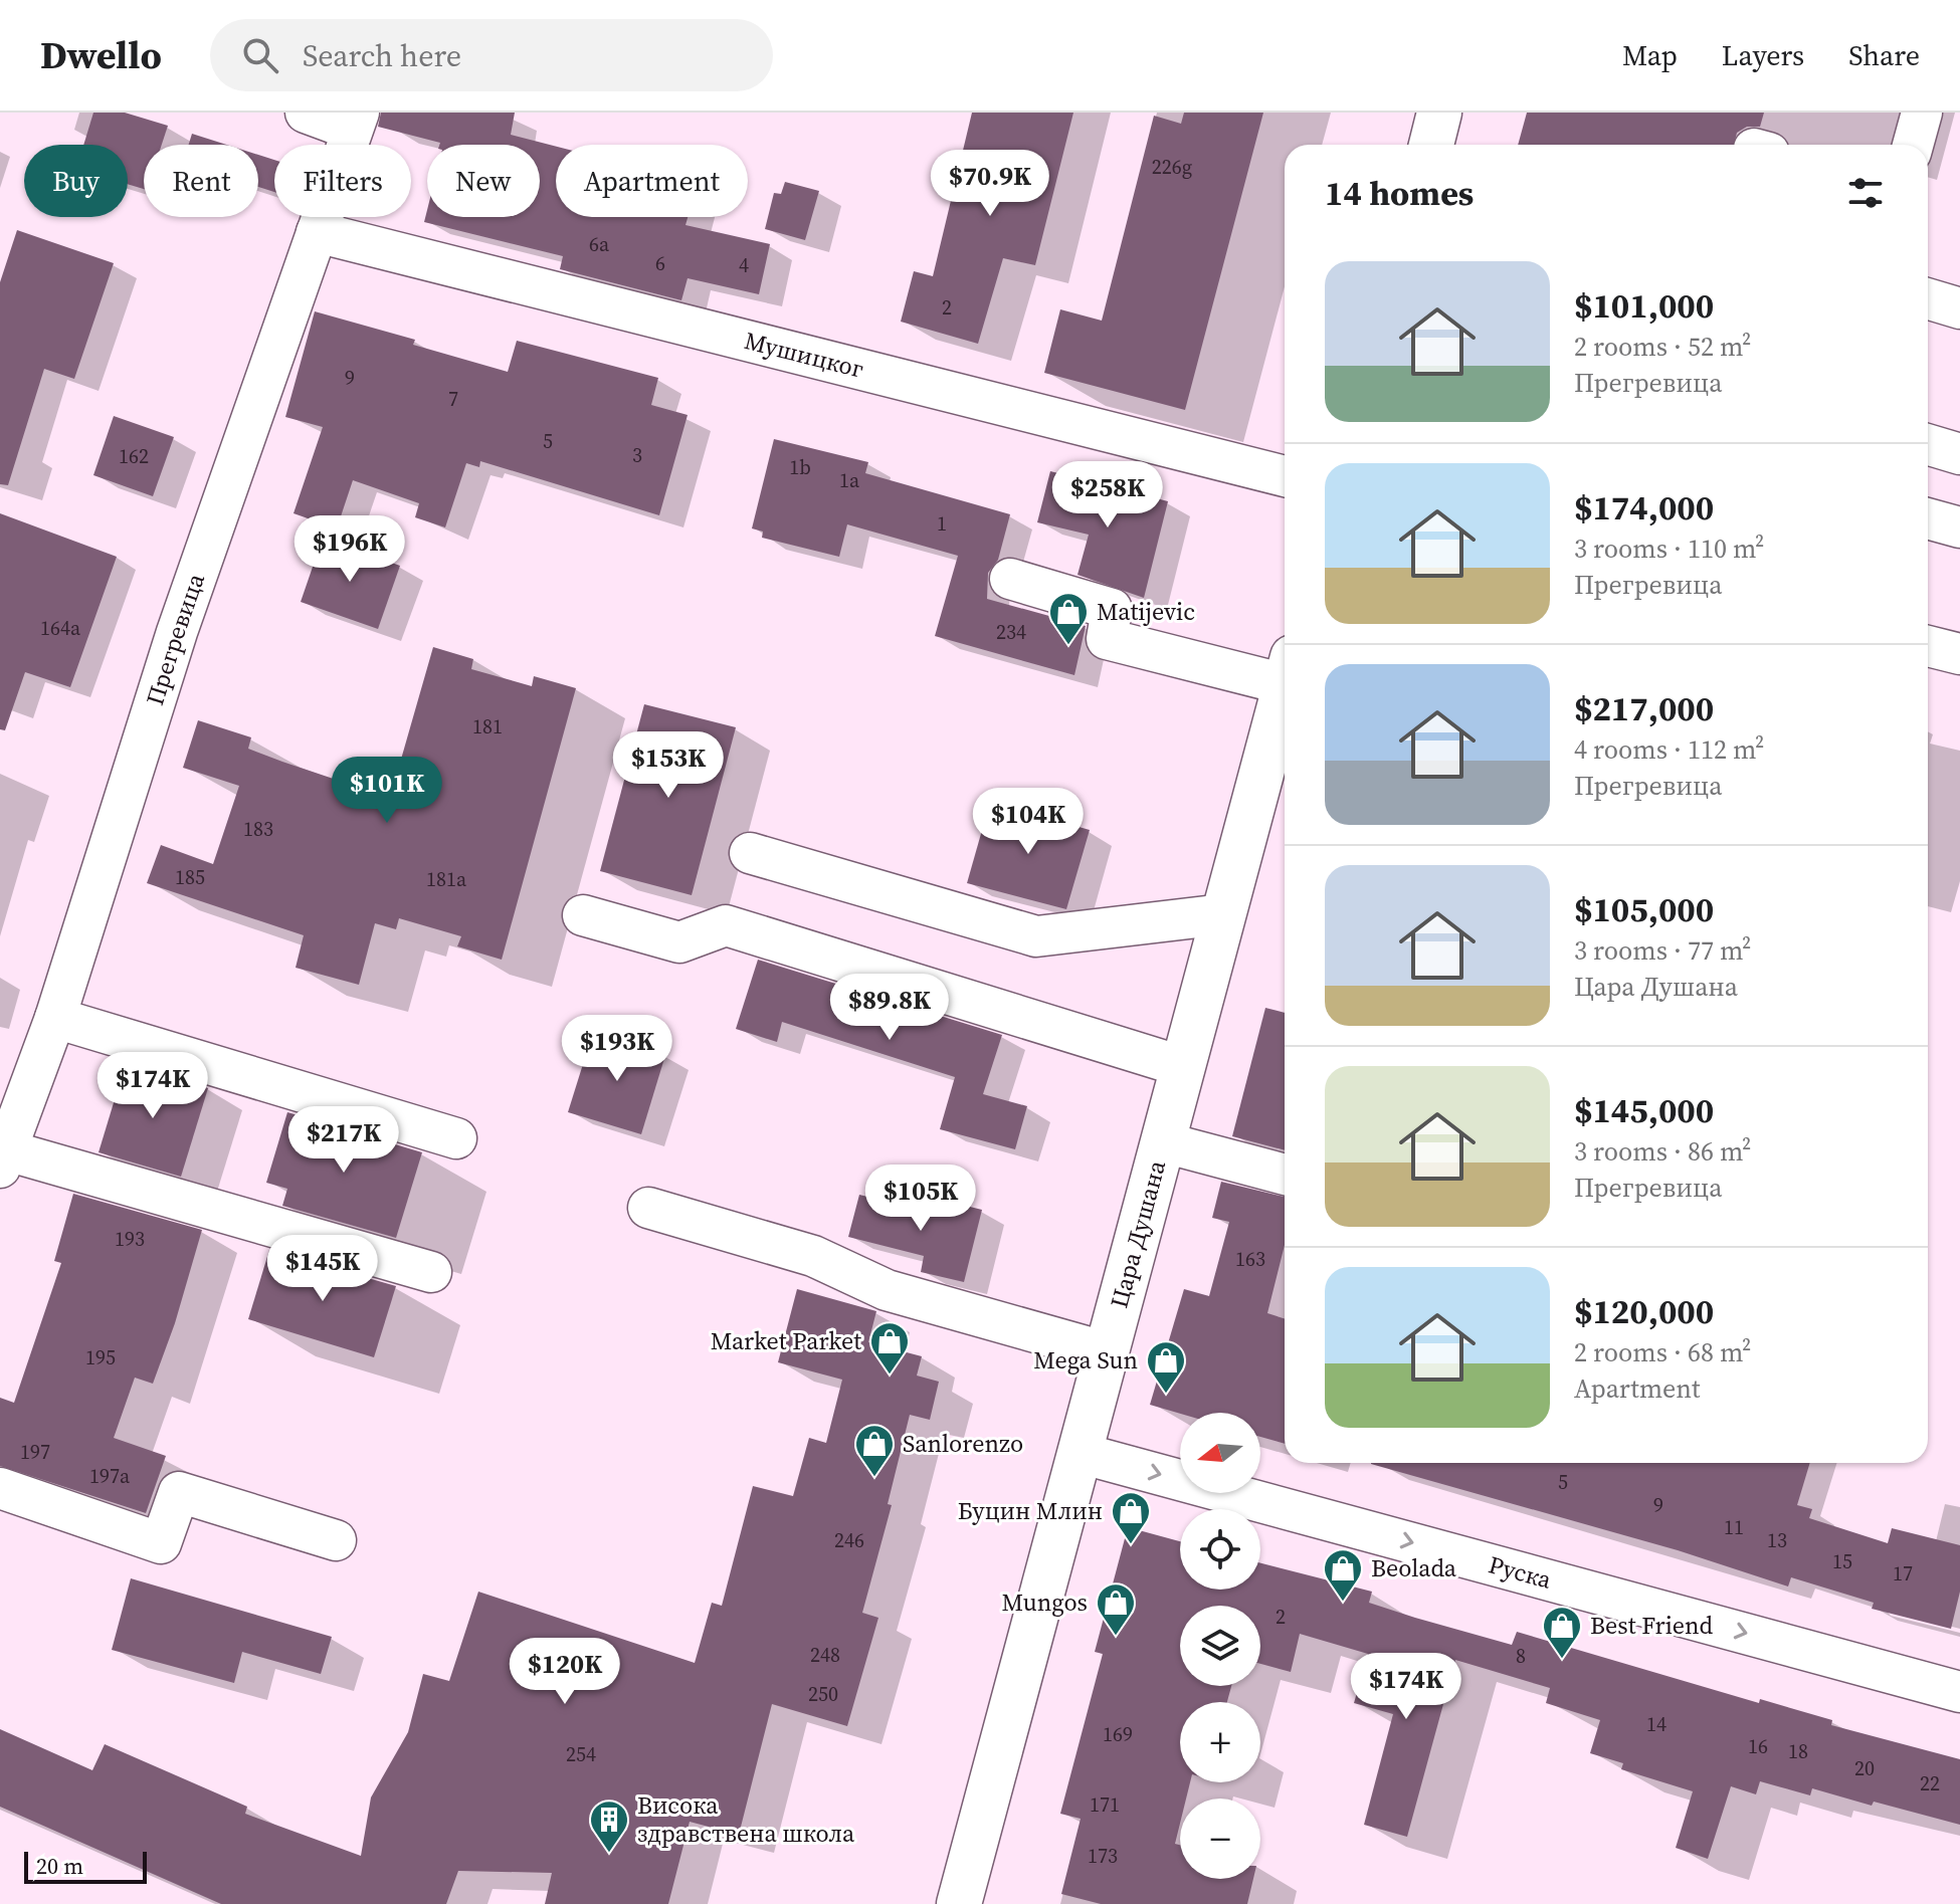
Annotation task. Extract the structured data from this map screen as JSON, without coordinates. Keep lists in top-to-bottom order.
{
  "streets": {
    "main road": ["Цара Душана"],
    "street": ["Мушицког", "Прегревица", "Руска"]
  },
  "crossings": [
    ["Мушицког", "Прегревица"],
    ["Цара Душана", "Руска"]
  ],
  "one_way": ["Руска"],
  "places": {
    "shop": [
      "Matijevic",
      "Market Parket",
      "Mega Sun",
      "Sanlorenzo",
      "Буцин Млин",
      "Beolada",
      "Mungos",
      "Best Friend"
    ],
    "building": ["Висока здравствена школа"]
  },
  "house_numbers": [
    "226g",
    "6a",
    "6",
    "4",
    "2",
    "9",
    "7",
    "5",
    "3",
    "162",
    "1b",
    "1a",
    "1",
    "164a",
    "234",
    "181",
    "183",
    "185",
    "181a",
    "193",
    "163",
    "195",
    "197",
    "197a",
    "5",
    "9",
    "11",
    "246",
    "13",
    "15",
    "17",
    "2",
    "248",
    "8",
    "250",
    "14",
    "169",
    "16",
    "18",
    "254",
    "20",
    "22",
    "171",
    "173"
  ],
  "scale_bar": "20 m",
  "north": "left",
  "page": {
    "header": "Dwello",
    "search": "Search here",
    "nav": ["Map", "Layers", "Share"],
    "chip": [
      "Buy",
      "Rent",
      "Filters",
      "New",
      "Apartment"
    ],
    "heading": "14 homes",
    "price": [
      "$70.9K",
      "$258K",
      "$196K",
      "$153K",
      "$101K",
      "$104K",
      "$89.8K",
      "$193K",
      "$174K",
      "$217K",
      "$105K",
      "$145K",
      "$120K",
      "$174K"
    ],
    "list": [
      {
        "name": "$101,000",
        "note": "2 rooms · 52 m² · Прегревица"
      },
      {
        "name": "$174,000",
        "note": "3 rooms · 110 m² · Прегревица"
      },
      {
        "name": "$217,000",
        "note": "4 rooms · 112 m² · Прегревица"
      },
      {
        "name": "$105,000",
        "note": "3 rooms · 77 m² · Цара Душана"
      },
      {
        "name": "$145,000",
        "note": "3 rooms · 86 m² · Прегревица"
      },
      {
        "name": "$120,000",
        "note": "2 rooms · 68 m² · Apartment"
      }
    ],
    "map_buttons": ["+", "−"],
    "scale": "20 m"
  }
}
